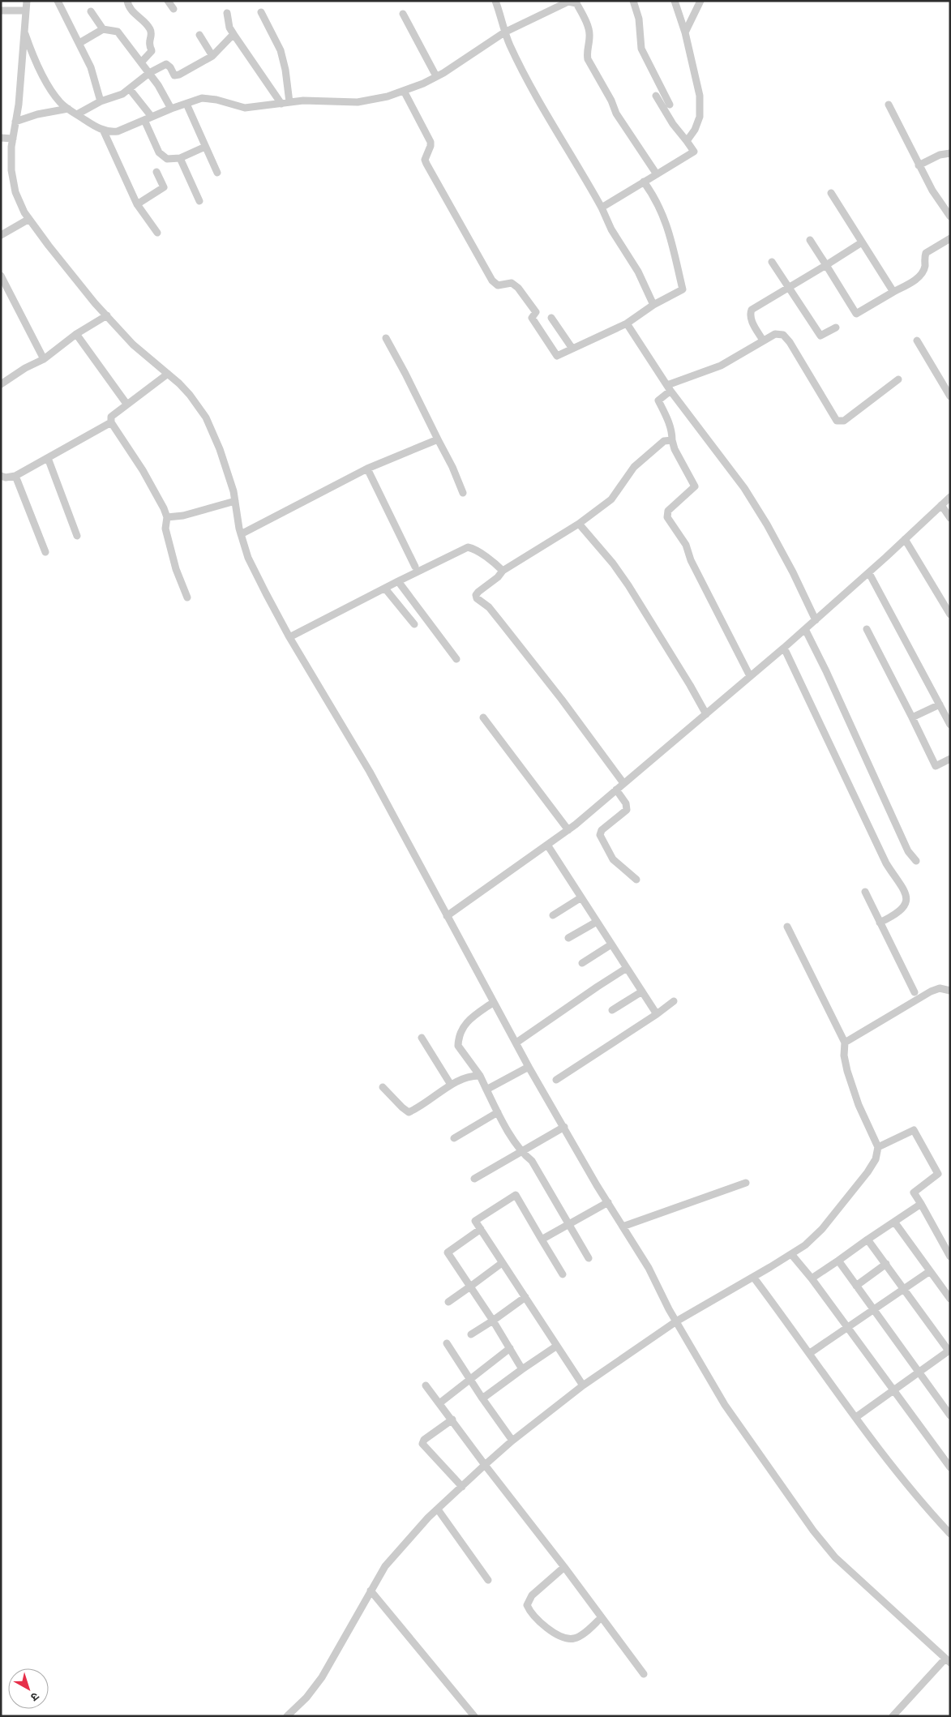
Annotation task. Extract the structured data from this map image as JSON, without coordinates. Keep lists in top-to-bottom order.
{
  "north": "bottom right"
}
